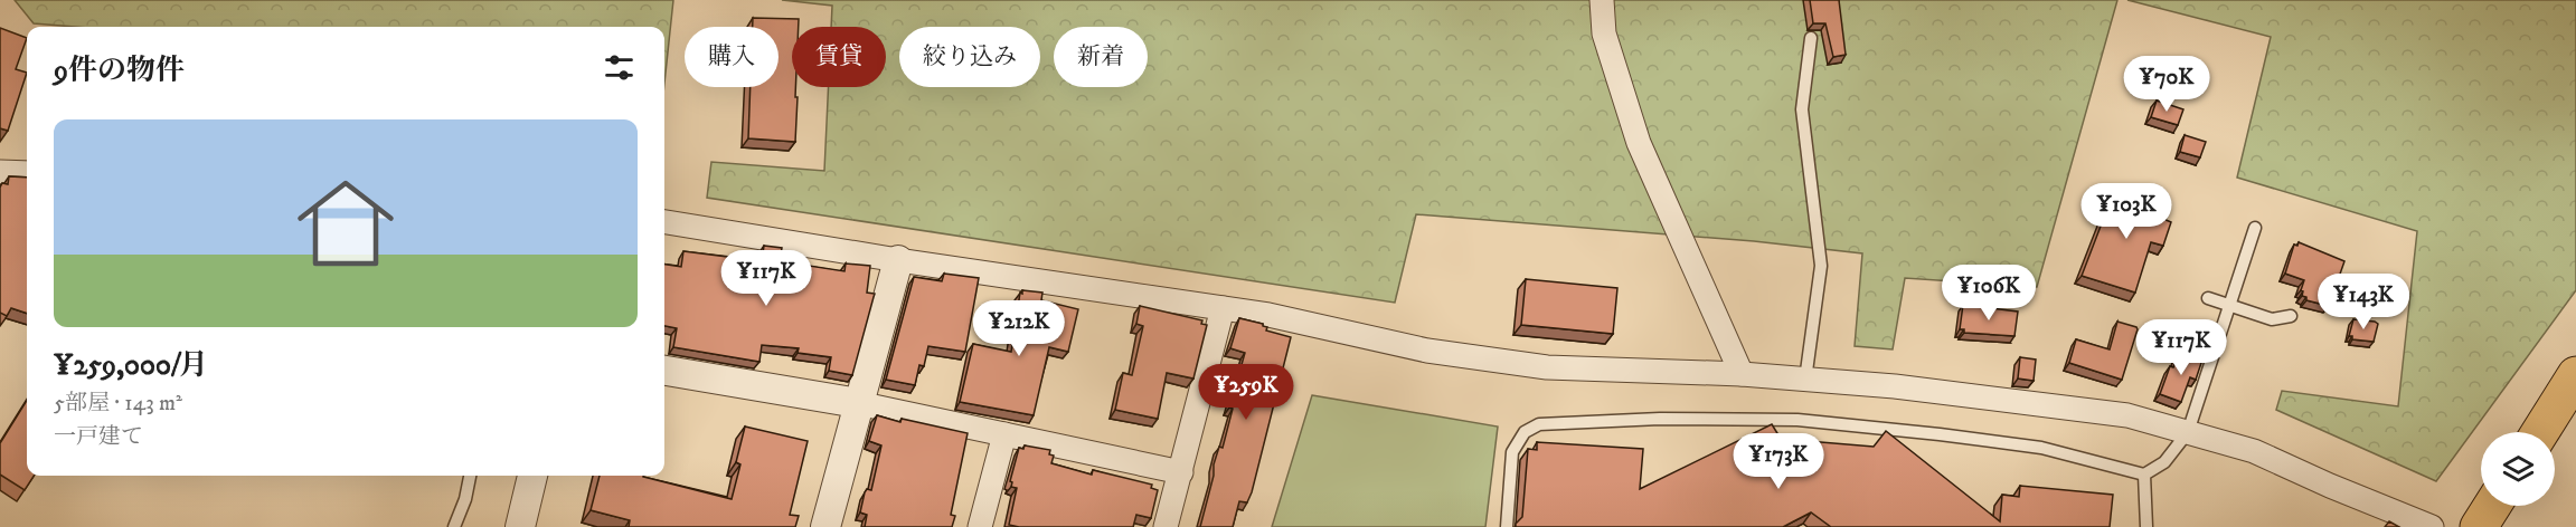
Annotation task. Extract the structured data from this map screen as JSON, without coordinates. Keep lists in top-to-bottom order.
{
  "page": {
    "chip": [
      "購入",
      "賃貸",
      "絞り込み",
      "新着"
    ],
    "heading": "9件の物件",
    "price": [
      "¥70K",
      "¥103K",
      "¥117K",
      "¥106K",
      "¥143K",
      "¥212K",
      "¥117K",
      "¥259K",
      "¥173K"
    ],
    "list": [
      {
        "name": "¥259,000/月",
        "note": "5部屋 · 143 m² · 一戸建て"
      }
    ]
  }
}
